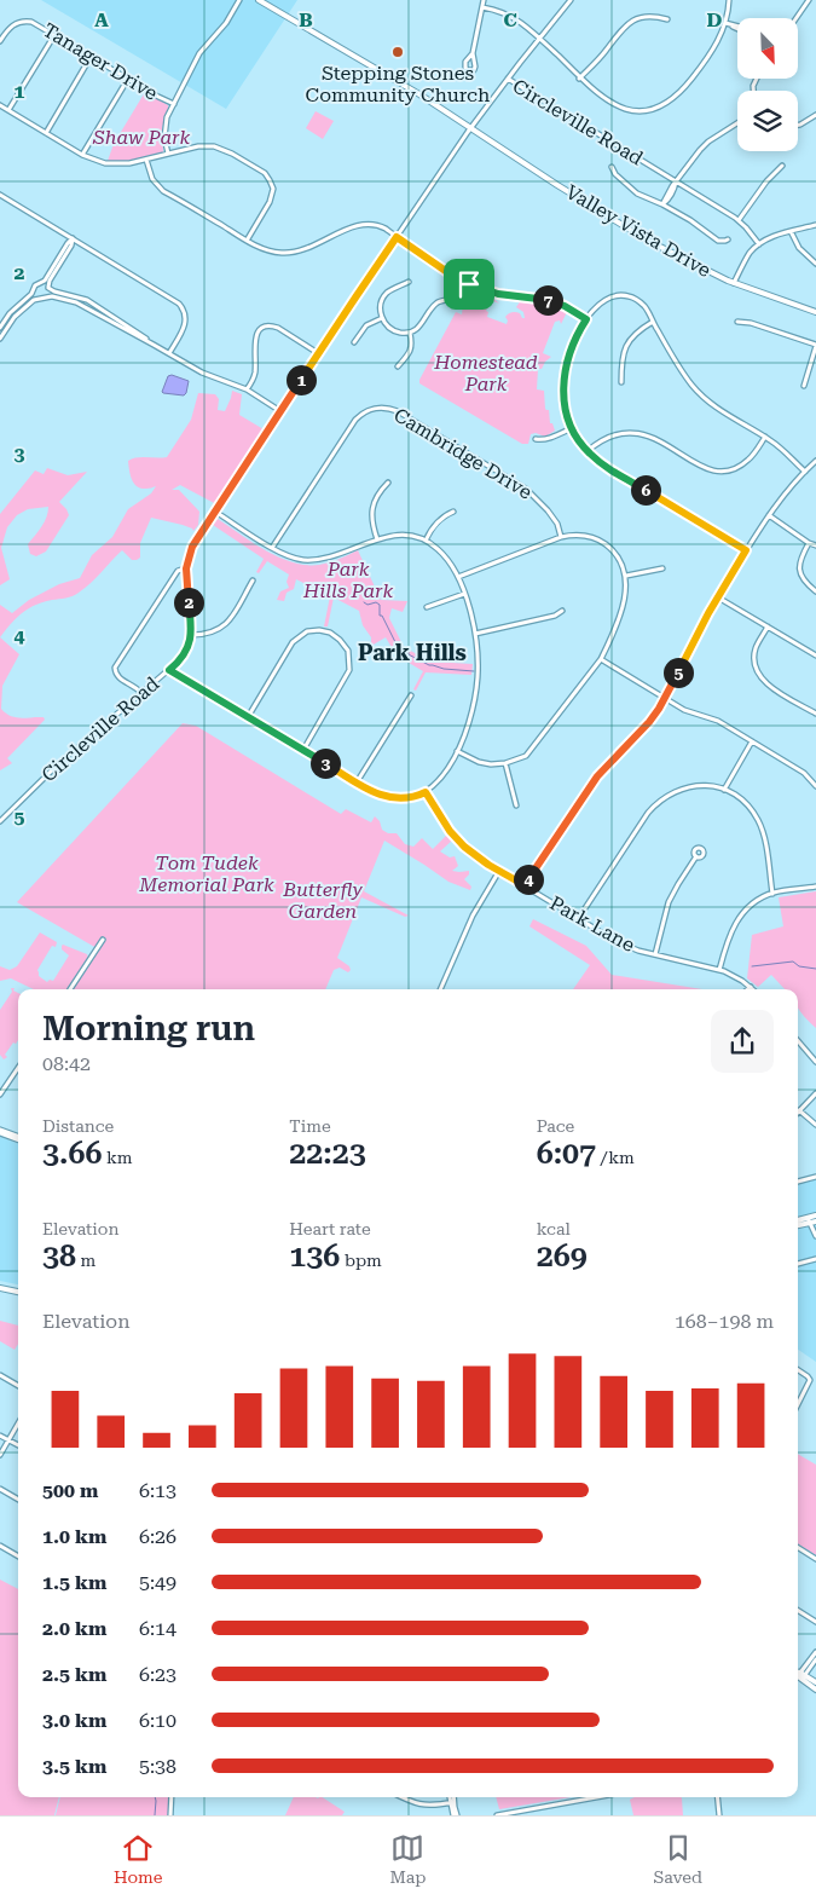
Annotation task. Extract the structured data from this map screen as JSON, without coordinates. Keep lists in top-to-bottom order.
{
  "streets": {
    "main road": ["Valley Vista Drive"],
    "street": [
      "Tanager Drive",
      "Circleville Road",
      "Cambridge Drive",
      "Park Lane"
    ]
  },
  "crossings": [
    ["Circleville Road", "Valley Vista Drive"]
  ],
  "districts": ["Park Hills"],
  "parks": [
    "Shaw Park",
    "Homestead Park",
    "Park Hills Park",
    "Tom Tudek Memorial Park",
    "Butterfly Garden"
  ],
  "places": ["Stepping Stones Community Church"],
  "north": "bottom right",
  "page": {
    "pins": [
      "7",
      "1",
      "6",
      "2",
      "5",
      "3",
      "4"
    ],
    "heading": ["Morning run", "08:42"],
    "stats": [
      ["Distance", "3.66 km"],
      ["Time", "22:23"],
      ["Pace", "6:07 /km"],
      ["Elevation", "38 m"],
      ["Heart rate", "136 bpm"],
      ["kcal", "269"]
    ],
    "chart": ["Elevation", "168–198 m"],
    "list": [
      {
        "name": "500 m",
        "note": "6:13"
      },
      {
        "name": "1.0 km",
        "note": "6:26"
      },
      {
        "name": "1.5 km",
        "note": "5:49"
      },
      {
        "name": "2.0 km",
        "note": "6:14"
      },
      {
        "name": "2.5 km",
        "note": "6:23"
      },
      {
        "name": "3.0 km",
        "note": "6:10"
      },
      {
        "name": "3.5 km",
        "note": "5:38"
      }
    ],
    "tabs": ["Home", "Map", "Saved"]
  },
  "grid": {
    "columns": [
      "A",
      "B",
      "C",
      "D"
    ],
    "rows": [
      "1",
      "2",
      "3",
      "4",
      "5"
    ]
  }
}
